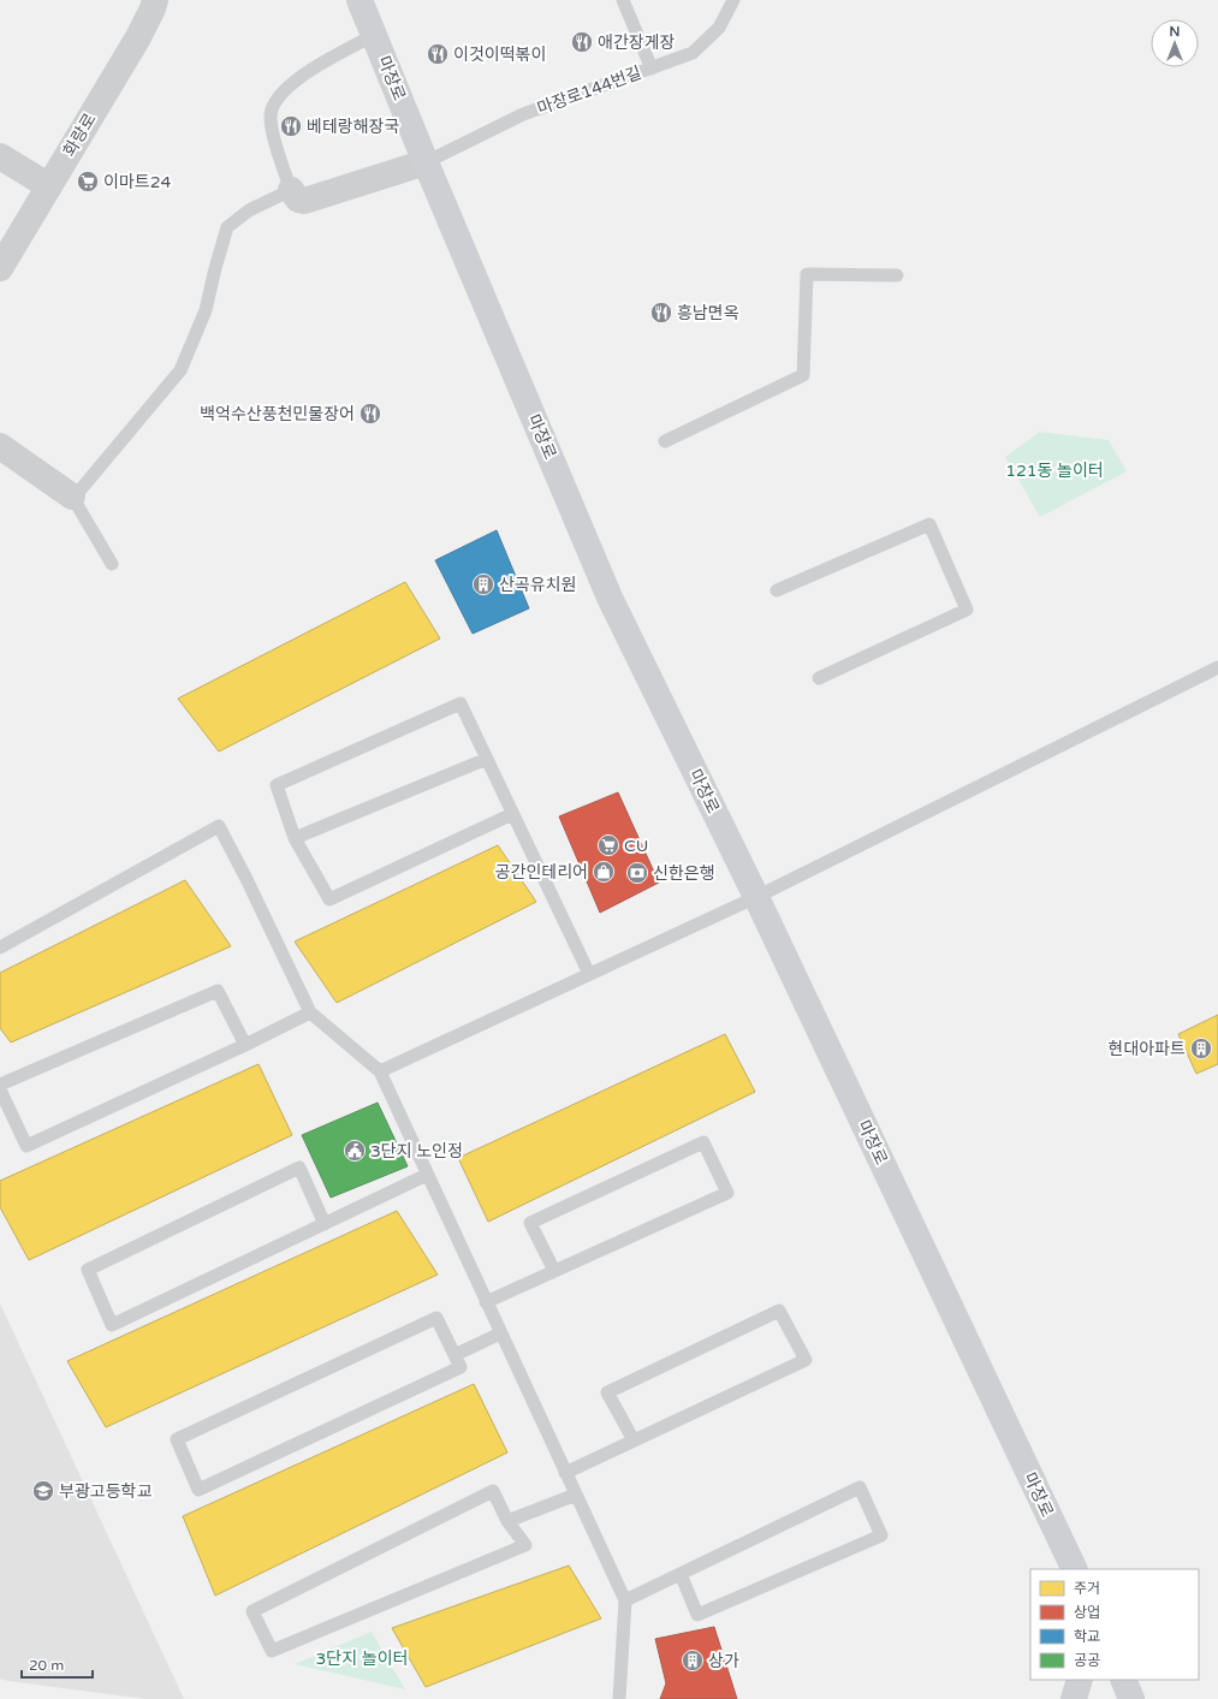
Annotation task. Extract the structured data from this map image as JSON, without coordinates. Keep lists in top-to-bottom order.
{
  "streets": {
    "main road": ["마장로"],
    "street": ["화랑로"],
    "lane": ["마장로144번길"]
  },
  "crossings": [
    ["마장로", "마장로144번길"]
  ],
  "parks": ["121동 놀이터", "3단지 놀이터"],
  "places": {
    "restaurant": [
      "애간장게장",
      "이것이떡볶이",
      "베테랑해장국",
      "흥남면옥",
      "백억수산풍천민물장어"
    ],
    "supermarket": ["이마트24", "CU"],
    "building": ["산곡유치원", "현대아파트", "상가"],
    "shop": ["공간인테리어"],
    "bank": ["신한은행"],
    "public building": ["3단지 노인정"],
    "school or university": ["부광고등학교"]
  },
  "legend": [
    "주거",
    "상업",
    "학교",
    "공공"
  ],
  "scale_bar": "20 m",
  "north": "top"
}
